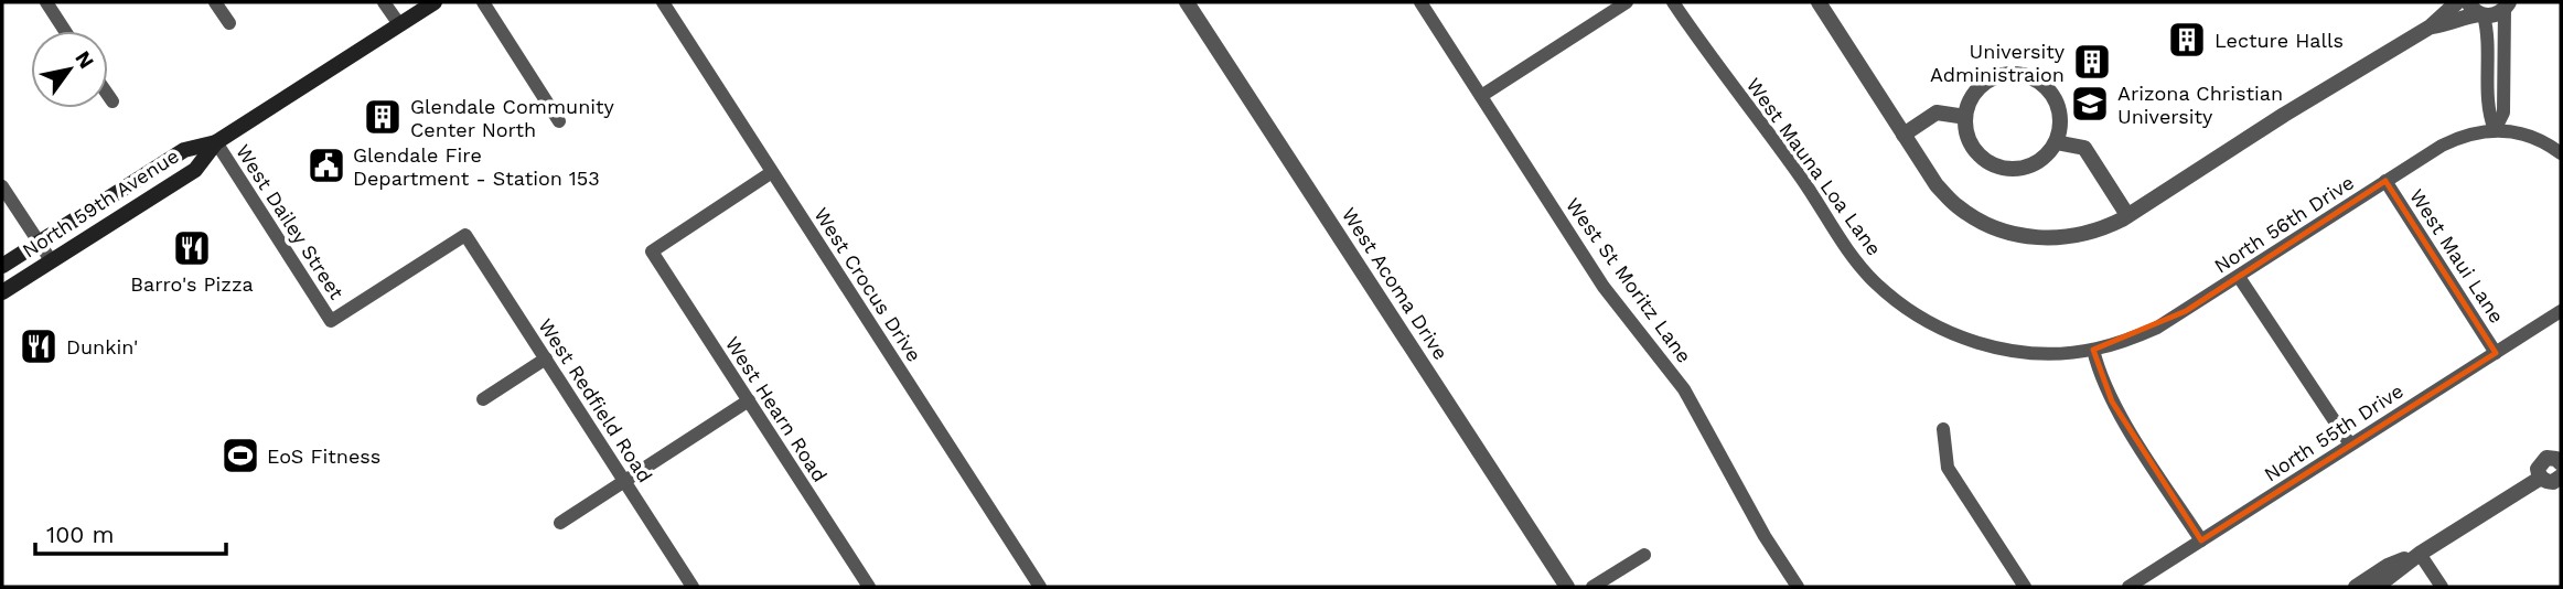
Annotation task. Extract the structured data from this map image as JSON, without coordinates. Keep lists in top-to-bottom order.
{
  "streets": {
    "main road": ["North 59th Avenue"],
    "street": [
      "West Mauna Loa Lane",
      "West Dailey Street",
      "North 56th Drive",
      "West Maui Lane",
      "West St Moritz Lane",
      "West Acoma Drive",
      "West Crocus Drive",
      "West Redfield Road",
      "West Hearn Road",
      "North 55th Drive"
    ]
  },
  "crossings": [
    ["West Mauna Loa Lane", "North 56th Drive"],
    ["North 59th Avenue", "West Dailey Street"],
    ["West Dailey Street", "West Redfield Road"],
    ["North 56th Drive", "West Maui Lane"],
    ["West Maui Lane", "North 55th Drive"],
    ["West Crocus Drive", "West Hearn Road"]
  ],
  "places": {
    "building": ["Lecture Halls", "University Administraion", "Glendale Community Center North"],
    "school or university": ["Arizona Christian University"],
    "public building": ["Glendale Fire Department - Station 153"],
    "restaurant": ["Barro's Pizza", "Dunkin'"],
    "sports": ["EoS Fitness"]
  },
  "scale_bar": "100 m",
  "north": "top right"
}
